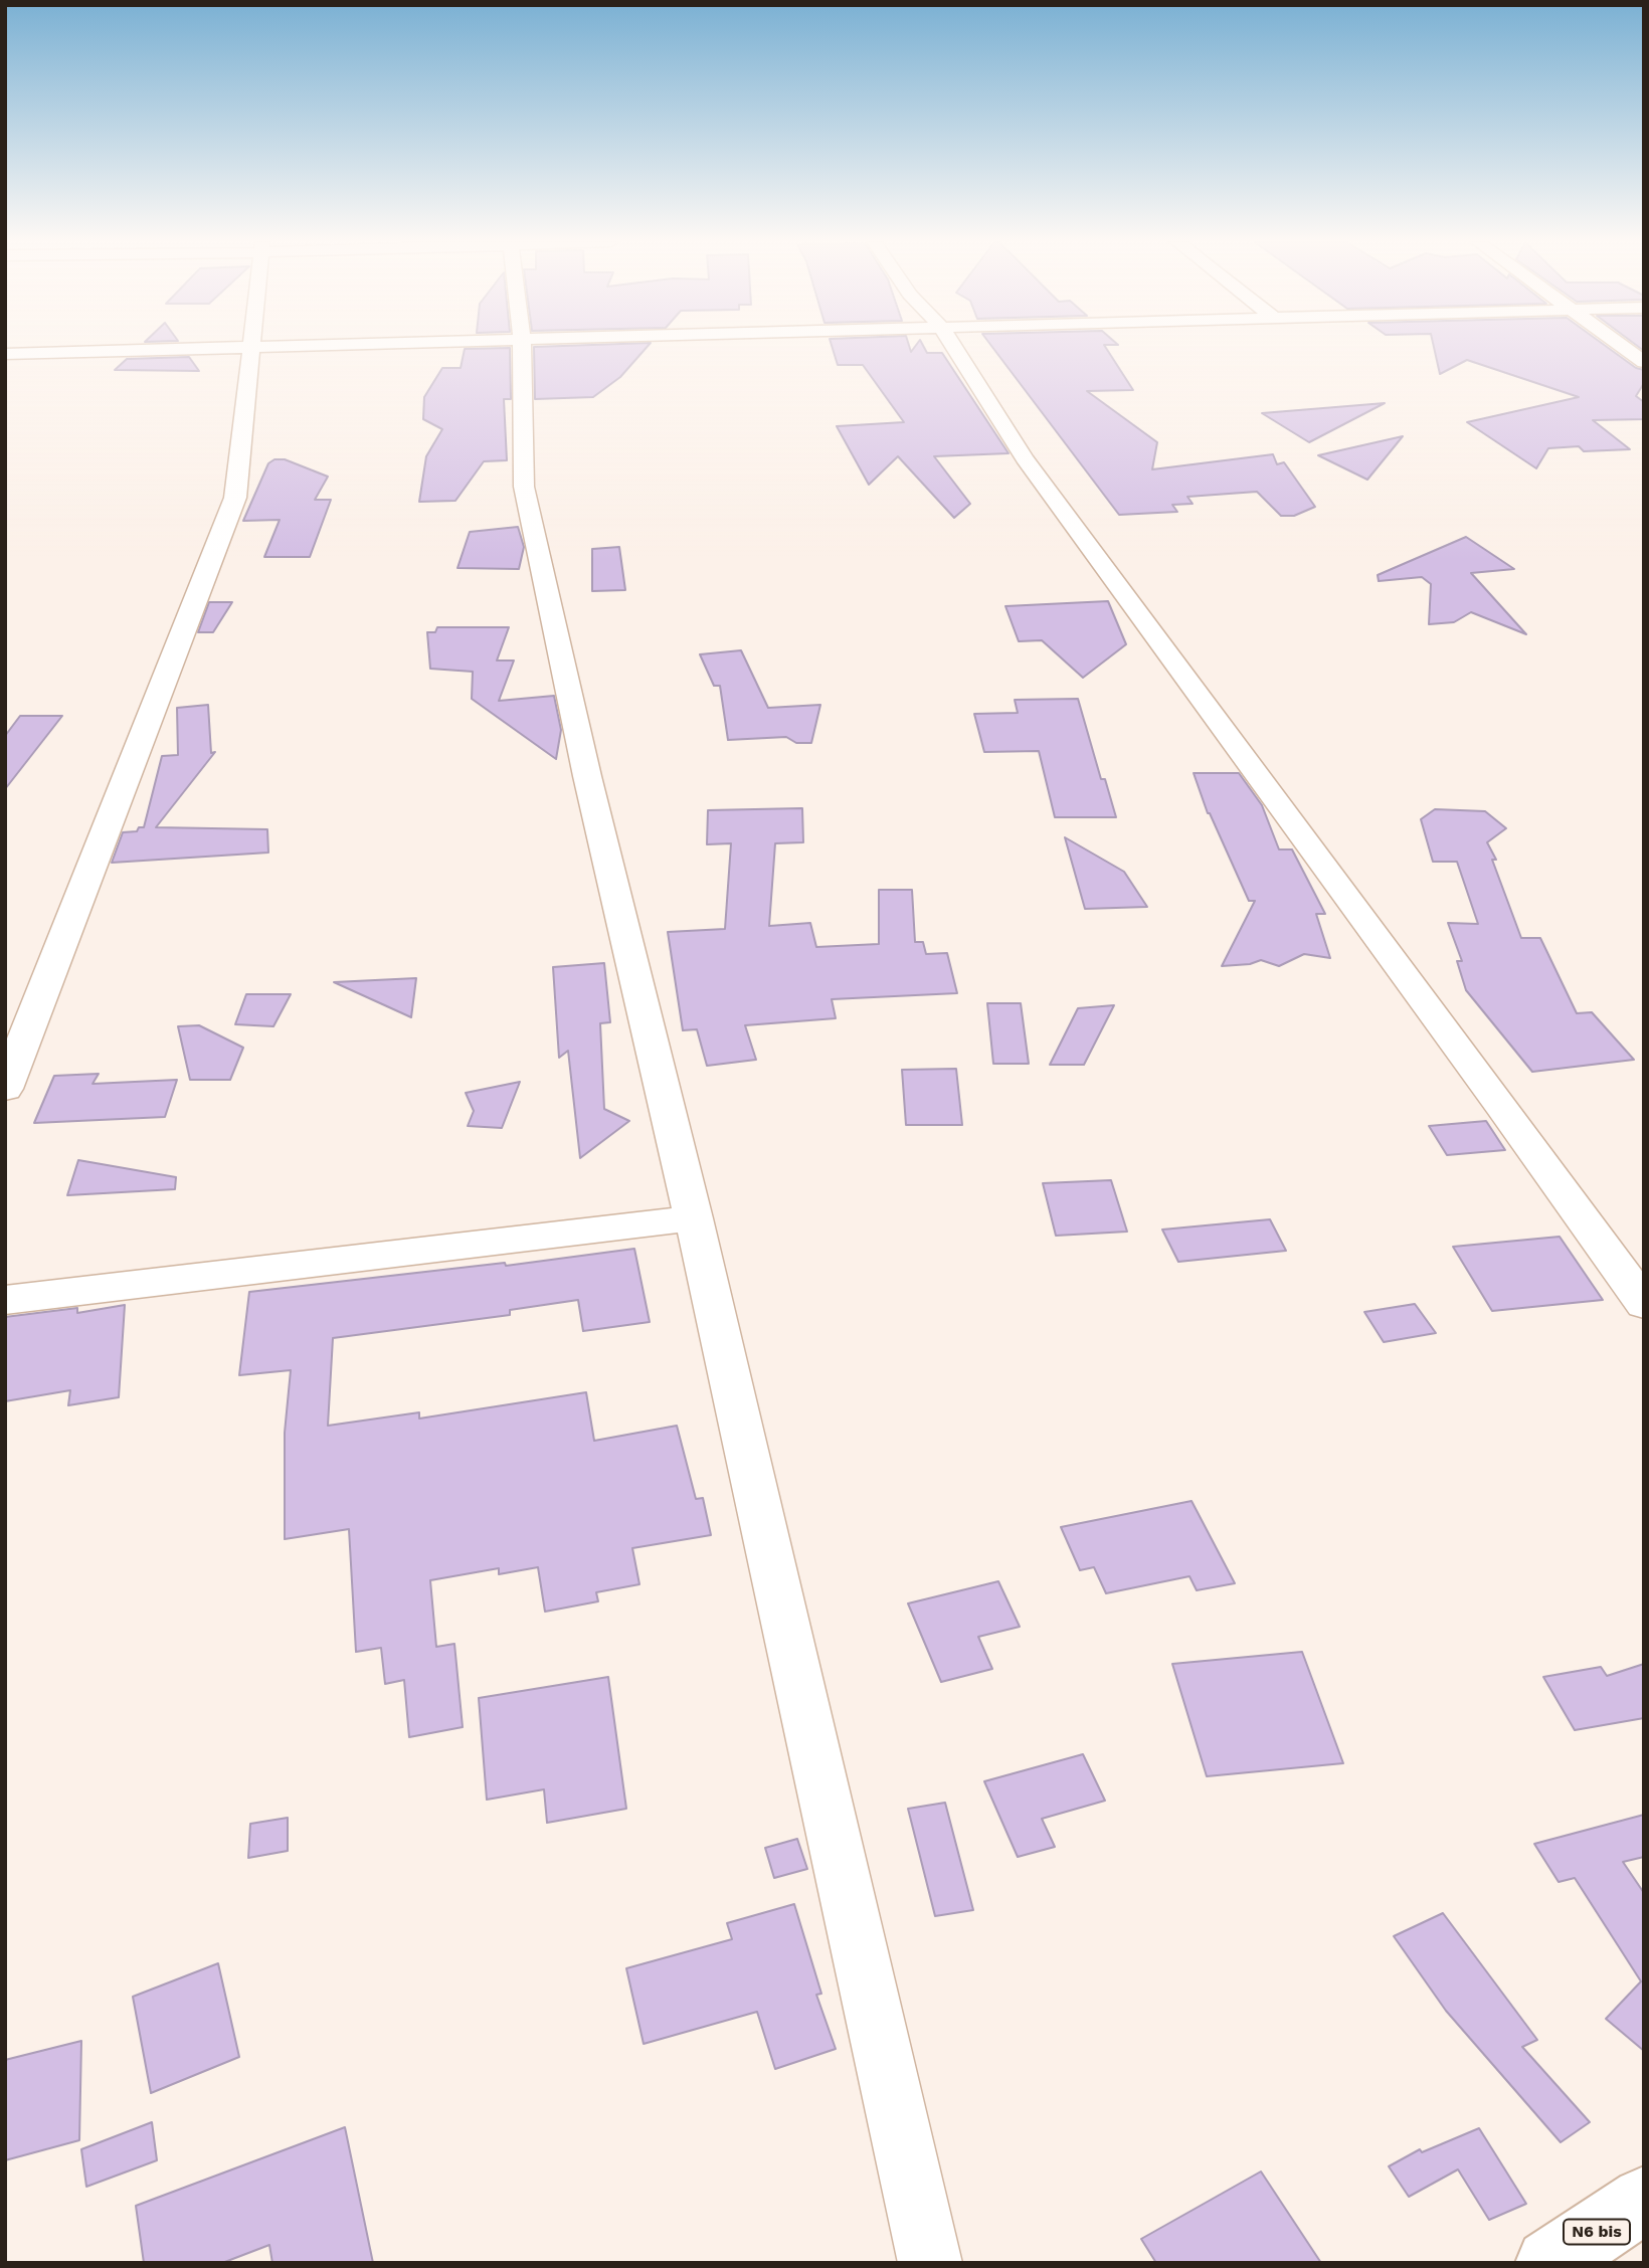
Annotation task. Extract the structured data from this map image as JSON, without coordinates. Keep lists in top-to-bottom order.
{
  "streets": {
    "highway": ["N6 bis"]
  }
}
